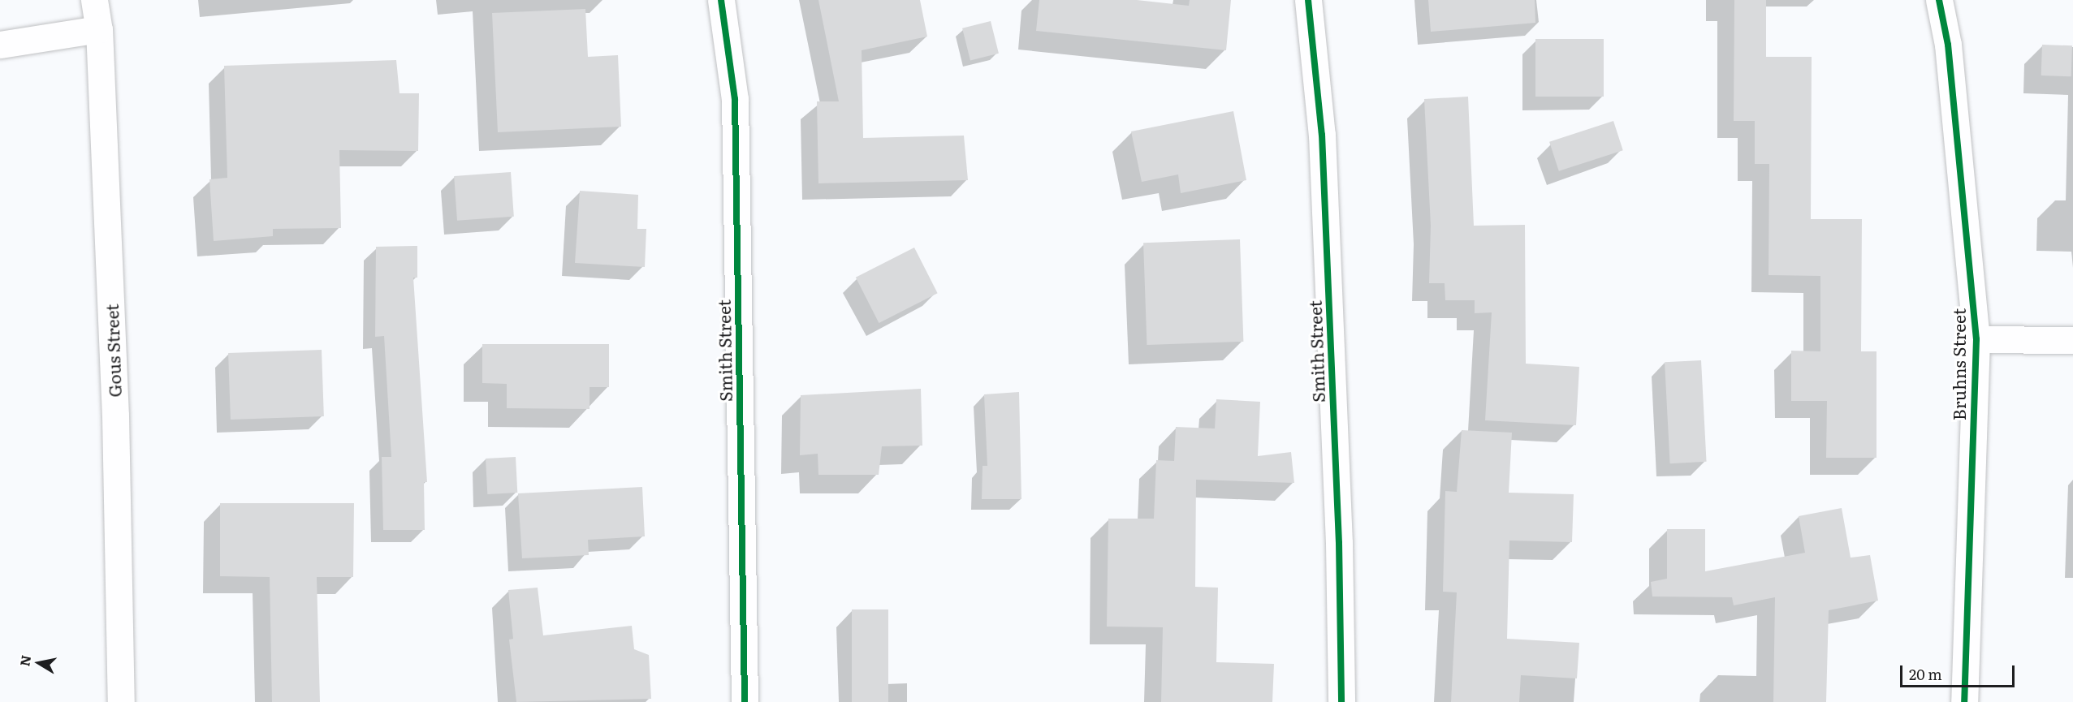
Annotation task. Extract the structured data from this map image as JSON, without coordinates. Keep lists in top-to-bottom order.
{
  "streets": {
    "street": ["Gous Street", "Smith Street", "Bruhns Street"]
  },
  "scale_bar": "20 m",
  "north": "left"
}
